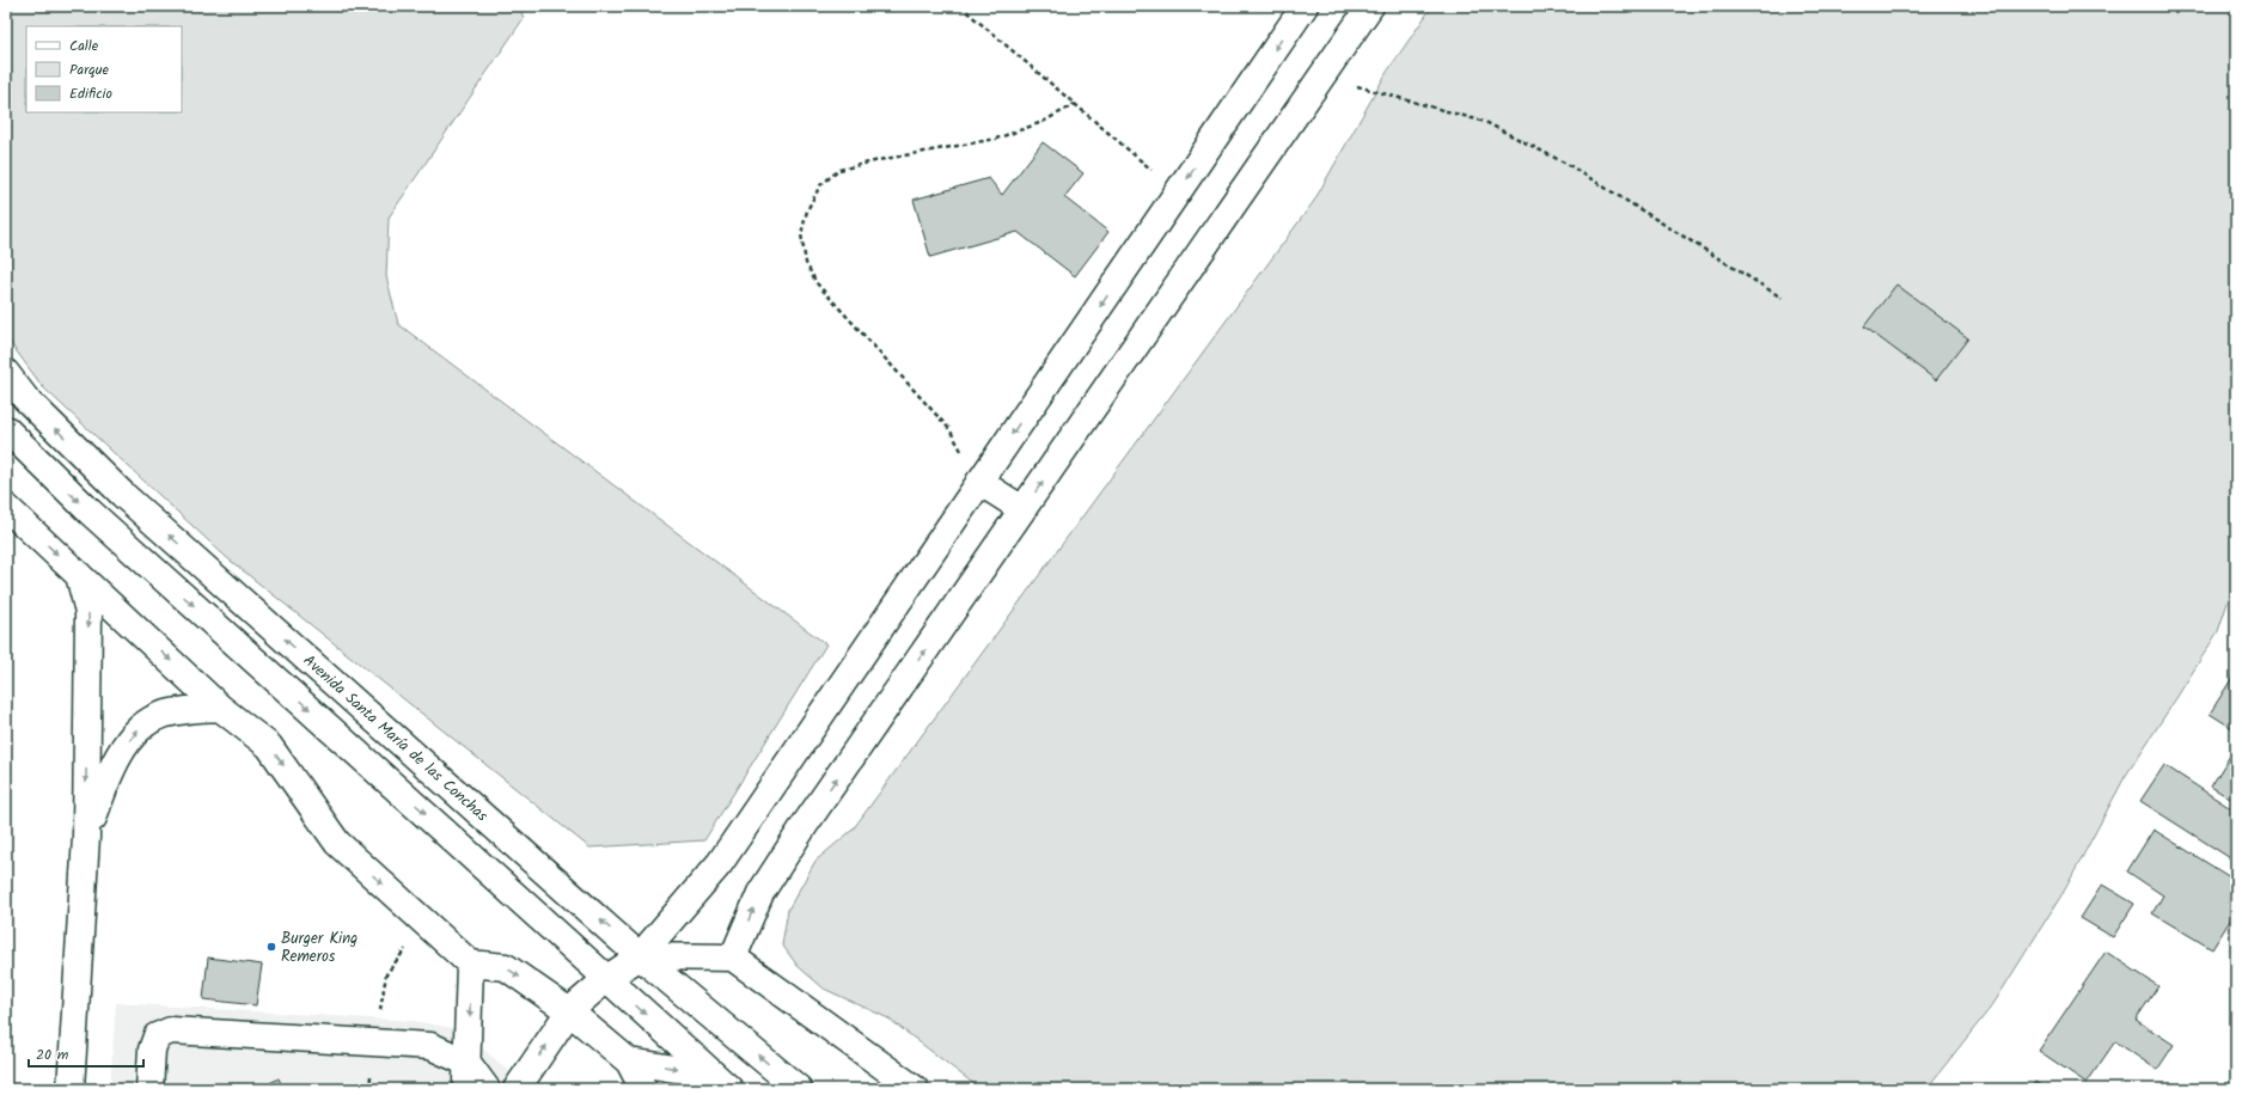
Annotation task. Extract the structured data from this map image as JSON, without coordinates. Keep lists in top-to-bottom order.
{
  "streets": {
    "street": ["Avenida Santa María de las Conchas"]
  },
  "places": ["Burger King Remeros"],
  "legend": ["Calle", "Parque", "Edificio"],
  "scale_bar": "20 m"
}
